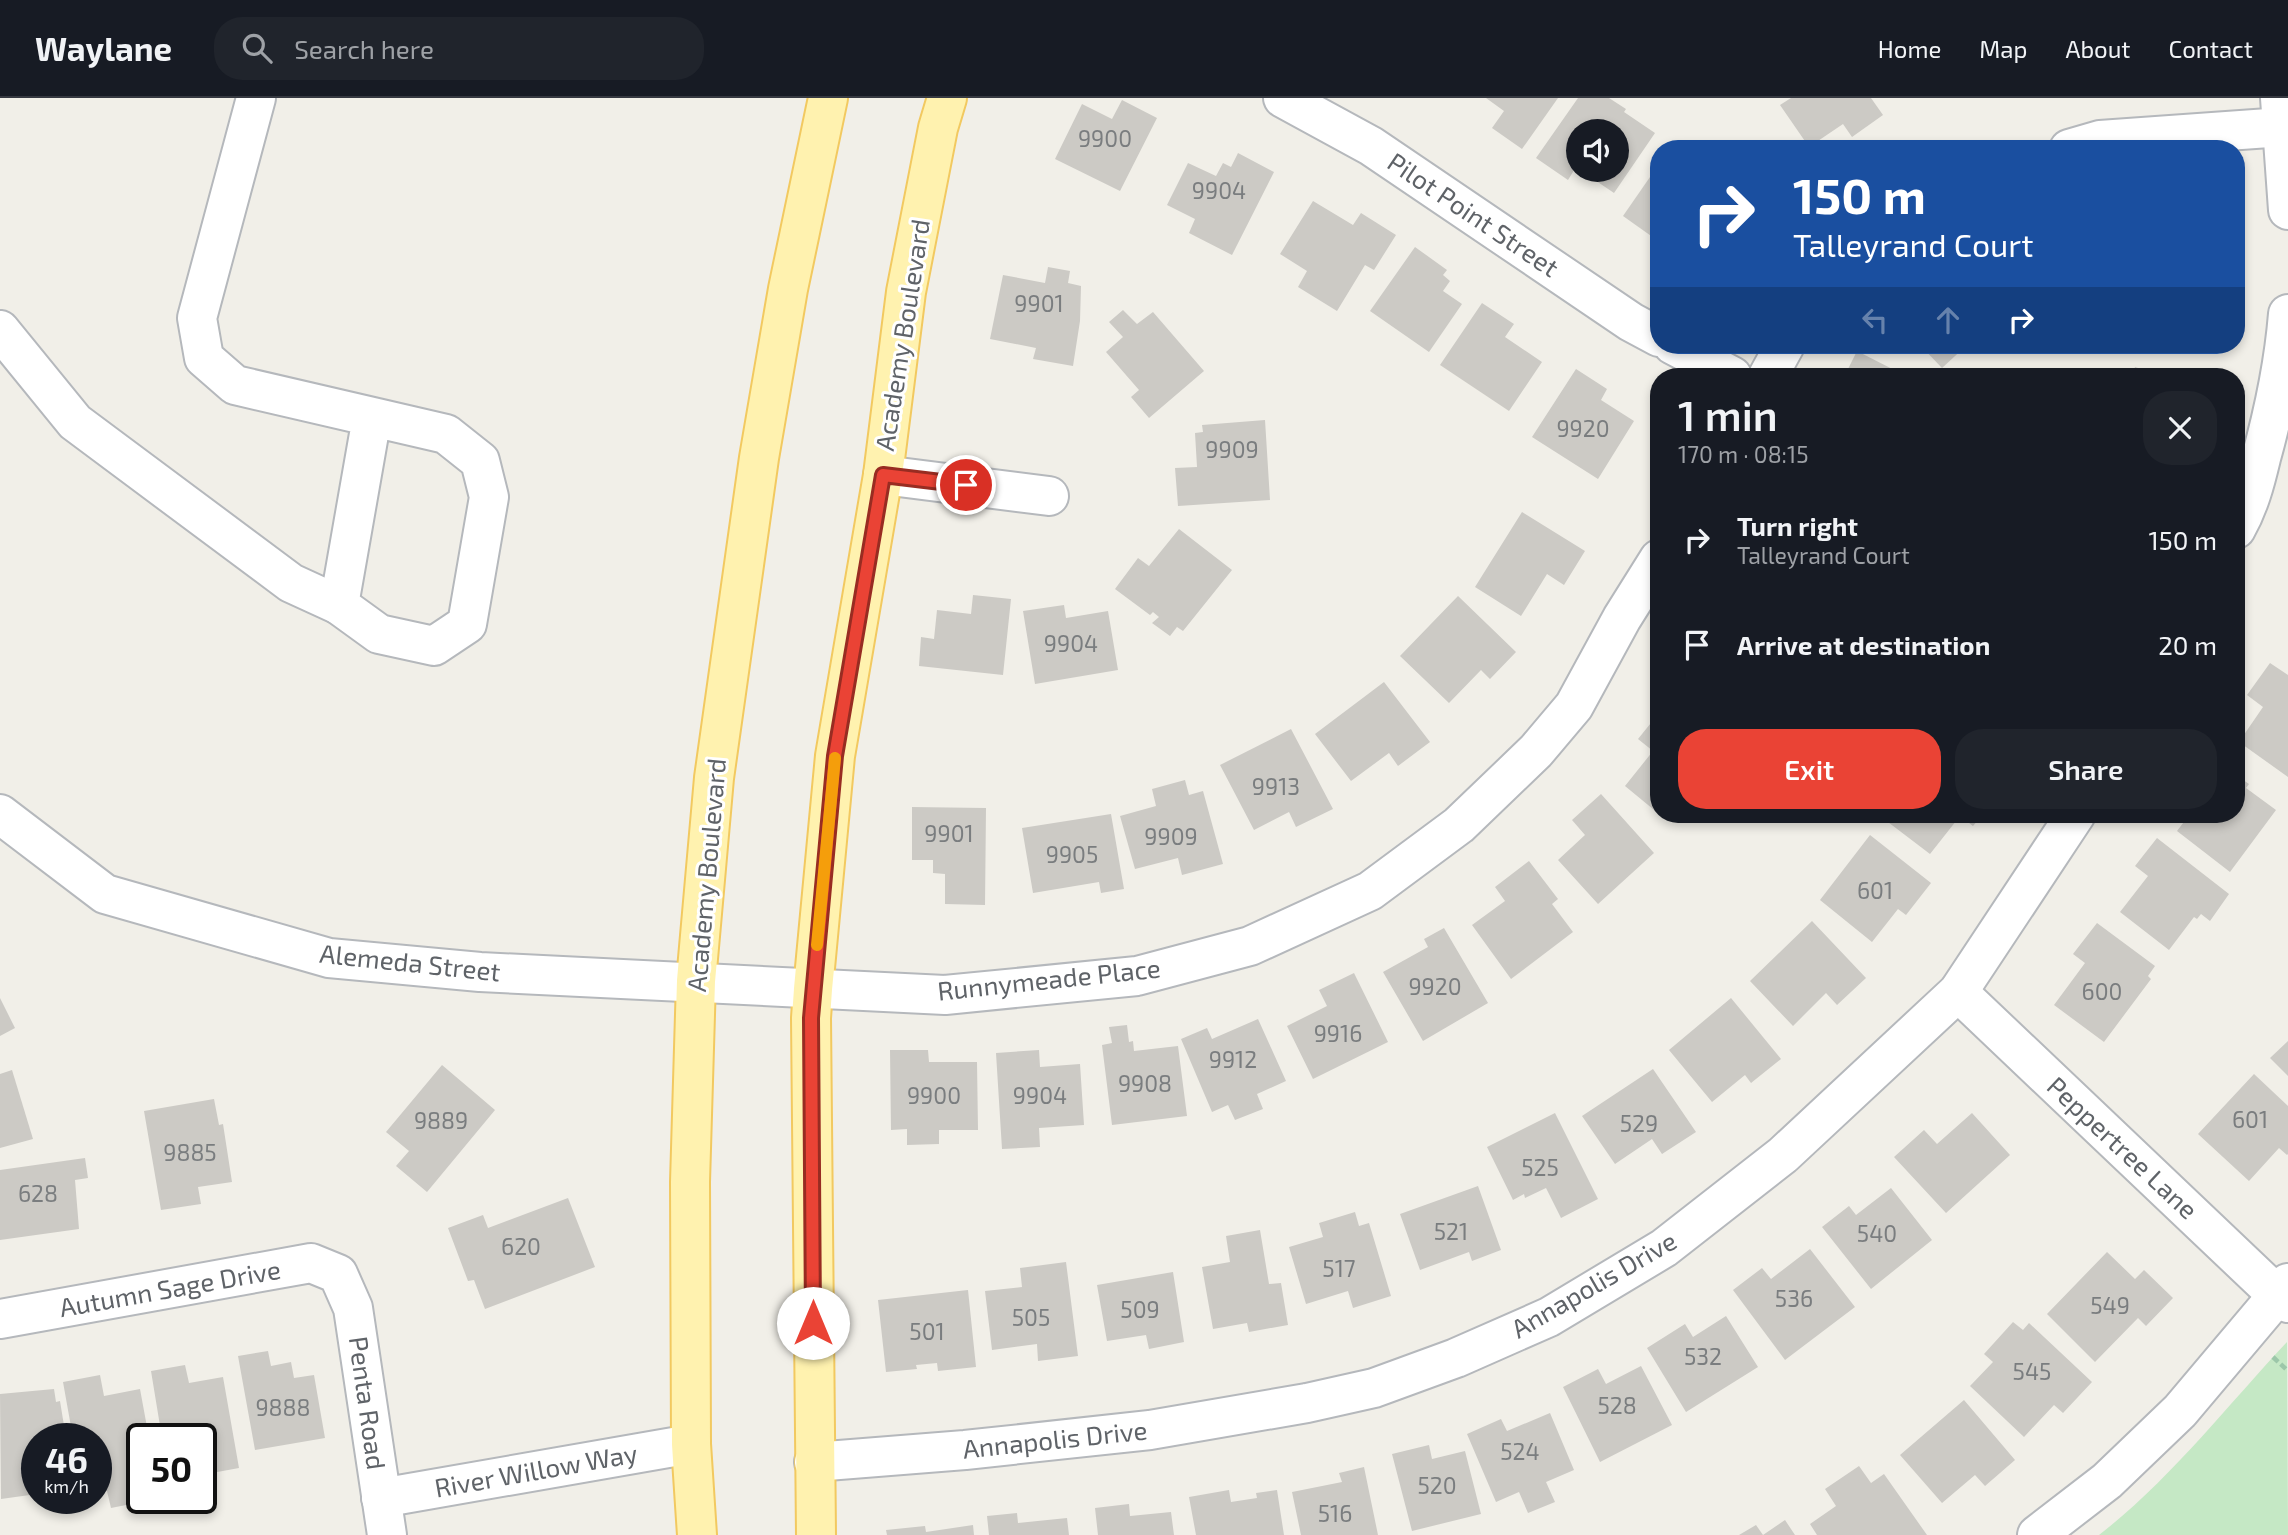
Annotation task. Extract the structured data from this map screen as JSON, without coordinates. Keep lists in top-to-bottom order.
{
  "streets": {
    "main road": ["Academy Boulevard"],
    "street": [
      "Pilot Point Street",
      "Alemeda Street",
      "Runnymeade Place",
      "Peppertree Lane",
      "Annapolis Drive",
      "Autumn Sage Drive",
      "Penta Road",
      "River Willow Way"
    ]
  },
  "crossings": [
    ["Academy Boulevard", "Alemeda Street"],
    ["Academy Boulevard", "Runnymeade Place"],
    ["Academy Boulevard", "Annapolis Drive"],
    ["Academy Boulevard", "River Willow Way"],
    ["Alemeda Street", "Runnymeade Place"],
    ["Peppertree Lane", "Annapolis Drive"],
    ["Autumn Sage Drive", "Penta Road"],
    ["Penta Road", "River Willow Way"]
  ],
  "house_numbers": [
    "9900",
    "9904",
    "9901",
    "9920",
    "9909",
    "9904",
    "9913",
    "9901",
    "9909",
    "9905",
    "601",
    "9920",
    "600",
    "9916",
    "9912",
    "9908",
    "9900",
    "9904",
    "601",
    "9889",
    "529",
    "9885",
    "525",
    "628",
    "521",
    "540",
    "620",
    "517",
    "536",
    "549",
    "509",
    "505",
    "501",
    "532",
    "545",
    "528",
    "9888",
    "524",
    "520",
    "516"
  ],
  "page": {
    "header": "Waylane",
    "search": "Search here",
    "nav": [
      "Home",
      "Map",
      "About",
      "Contact"
    ],
    "turn": ["150 m", "Talleyrand Court"],
    "heading": ["1 min", "170 m · 08:15"],
    "list": [
      {
        "name": "Turn right",
        "note": "Talleyrand Court",
        "value": "150 m"
      },
      {
        "name": "Arrive at destination",
        "value": "20 m"
      }
    ],
    "buttons": ["Exit", "Share"],
    "speed": "46 km/h",
    "limit": "50"
  }
}
